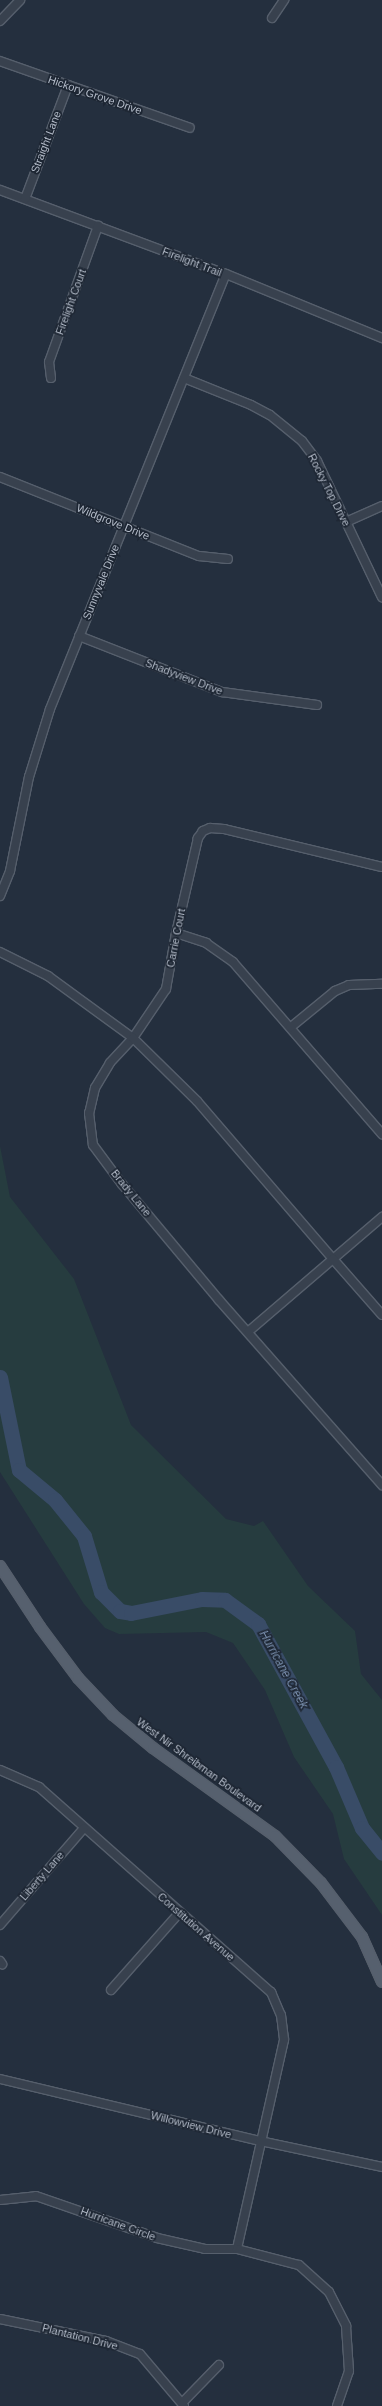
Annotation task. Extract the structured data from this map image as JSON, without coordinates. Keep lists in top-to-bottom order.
{
  "streets": {
    "main road": ["West Nir Shreibman Boulevard"],
    "street": [
      "Hickory Grove Drive",
      "Straight Lane",
      "Firelight Trail",
      "Firelight Court",
      "Rocky Top Drive",
      "Wildgrove Drive",
      "Sunnyvale Drive",
      "Shadyview Drive",
      "Carrie Court",
      "Brady Lane",
      "Liberty Lane",
      "Constitution Avenue",
      "Willowview Drive",
      "Hurricane Circle",
      "Plantation Drive"
    ]
  },
  "crossings": [
    ["Hickory Grove Drive", "Straight Lane"],
    ["Straight Lane", "Firelight Trail"],
    ["Firelight Trail", "Firelight Court"],
    ["Firelight Trail", "Sunnyvale Drive"],
    ["Rocky Top Drive", "Sunnyvale Drive"],
    ["Wildgrove Drive", "Sunnyvale Drive"],
    ["Sunnyvale Drive", "Shadyview Drive"],
    ["Carrie Court", "Brady Lane"],
    ["Liberty Lane", "Constitution Avenue"],
    ["Constitution Avenue", "Willowview Drive"]
  ],
  "water": ["Hurricane Creek"]
}
